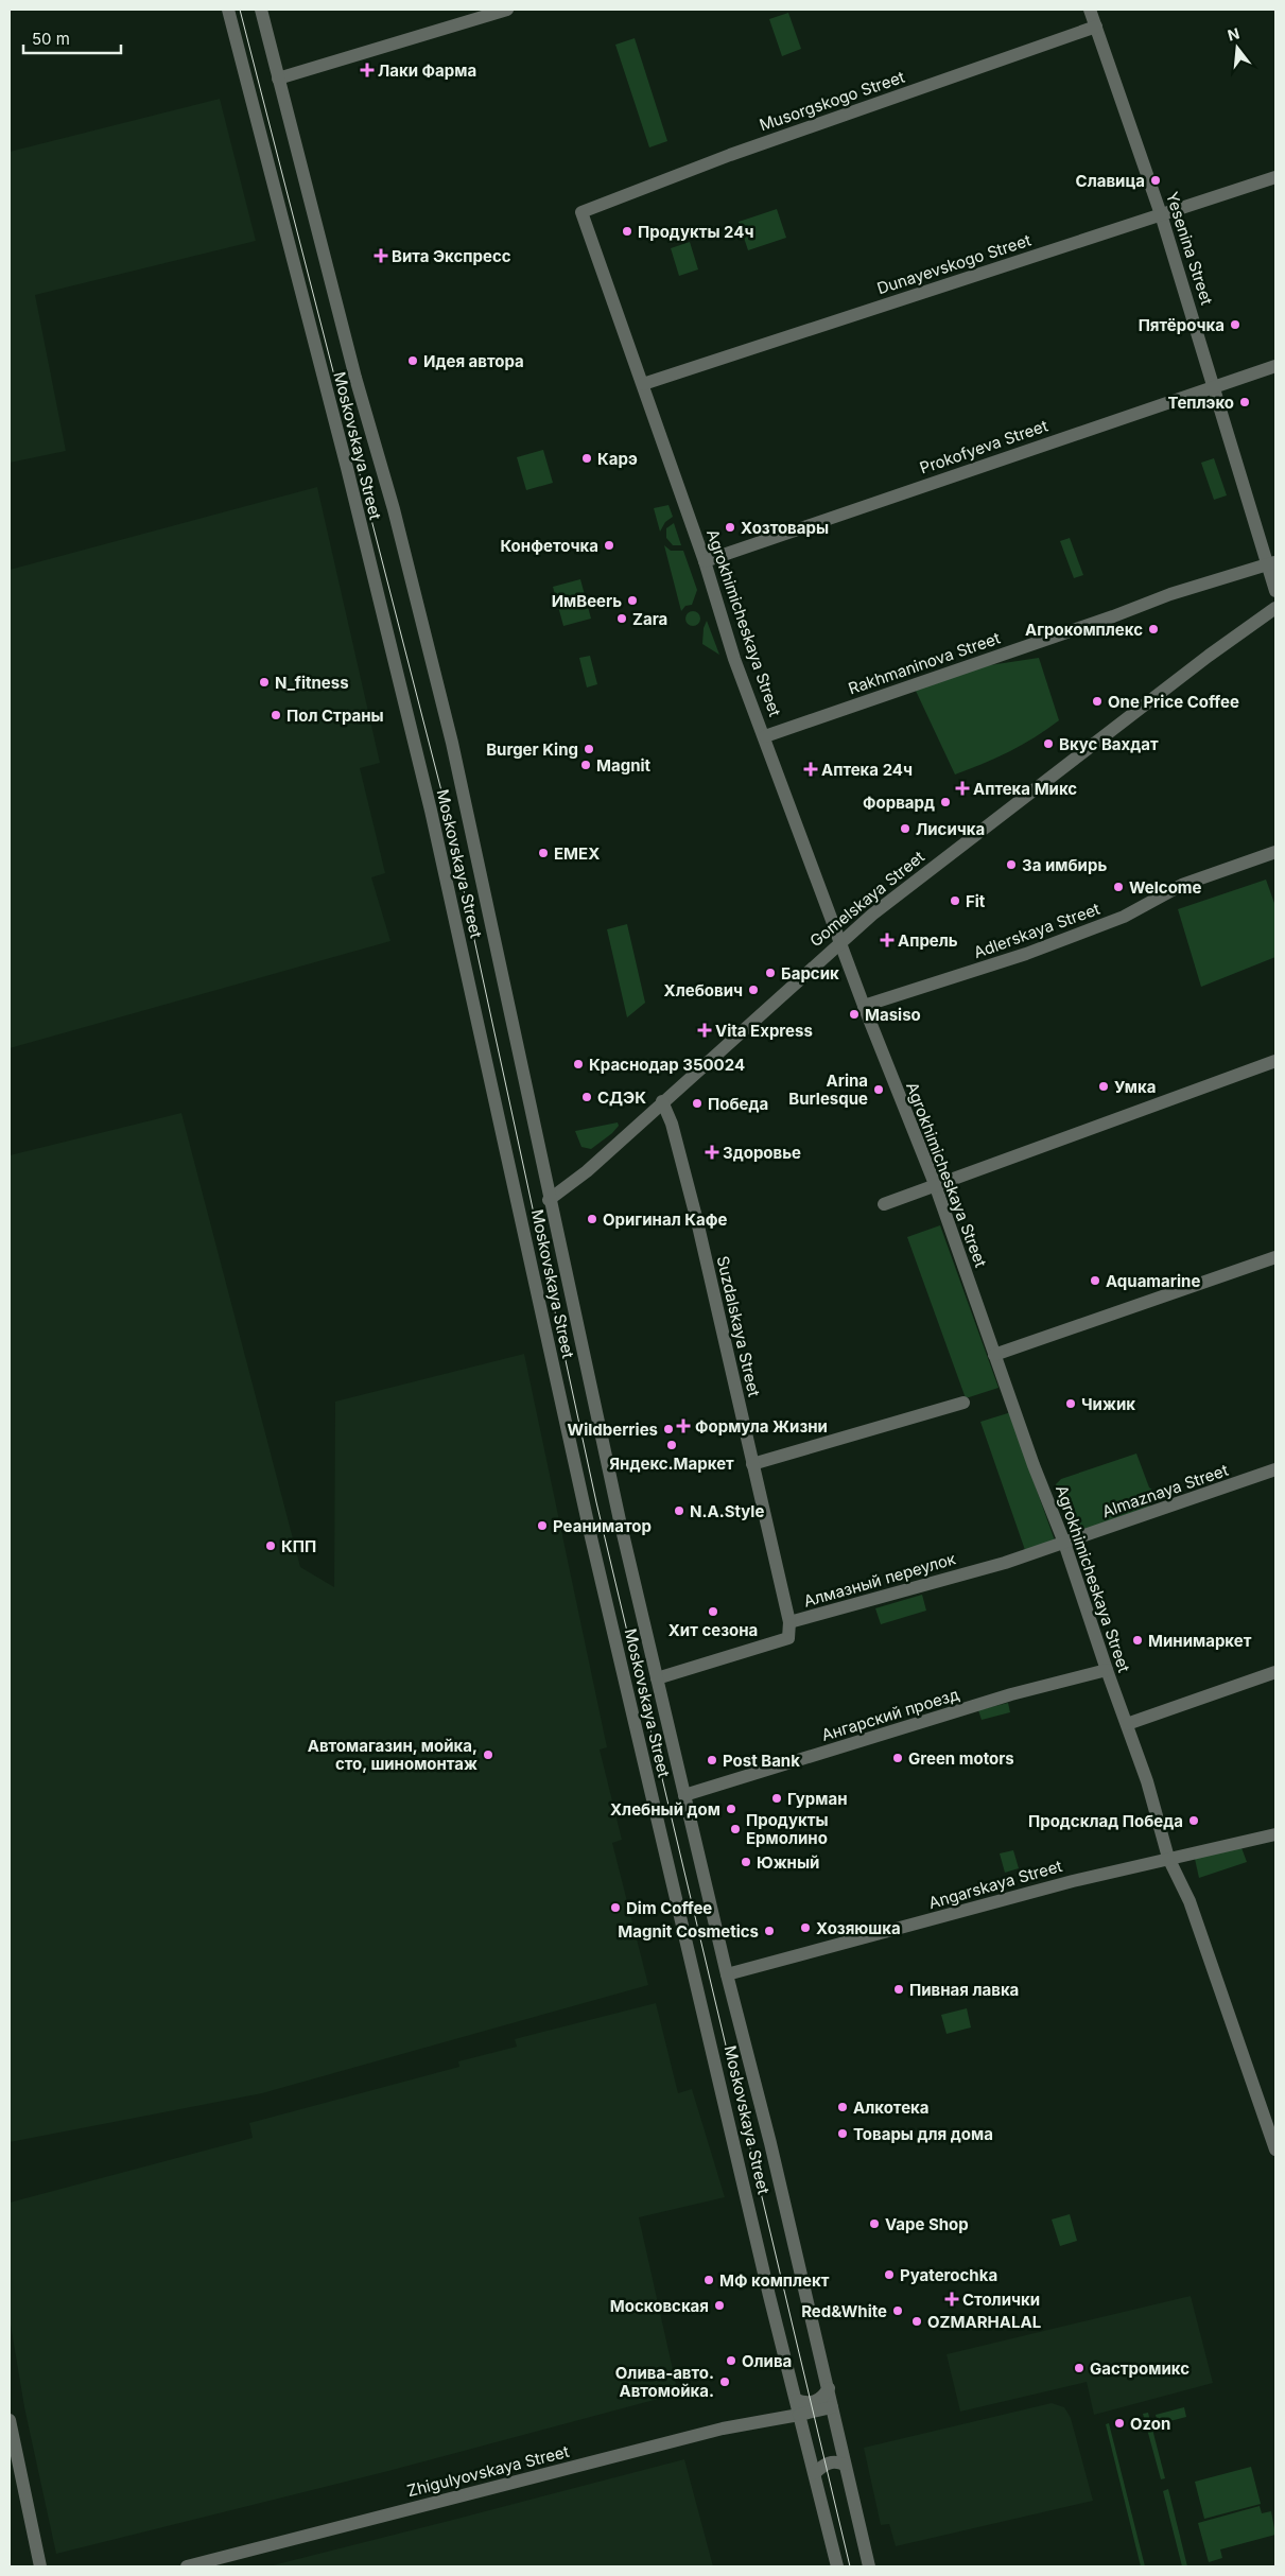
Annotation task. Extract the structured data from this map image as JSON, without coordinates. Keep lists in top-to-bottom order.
{
  "streets": {
    "street": [
      "Musorgskogo Street",
      "Yesenina Street",
      "Dunayevskogo Street",
      "Moskovskaya Street",
      "Prokofyeva Street",
      "Agrokhimicheskaya Street",
      "Rakhmaninova Street",
      "Gomelskaya Street",
      "Adlerskaya Street",
      "Suzdalskaya Street",
      "Almaznaya Street",
      "Алмазный переулок",
      "Ангарский проезд",
      "Angarskaya Street",
      "Zhigulyovskaya Street"
    ]
  },
  "crossings": [
    ["Musorgskogo Street", "Yesenina Street"],
    ["Musorgskogo Street", "Agrokhimicheskaya Street"],
    ["Yesenina Street", "Dunayevskogo Street"],
    ["Yesenina Street", "Prokofyeva Street"],
    ["Yesenina Street", "Rakhmaninova Street"],
    ["Dunayevskogo Street", "Agrokhimicheskaya Street"],
    ["Moskovskaya Street", "Gomelskaya Street"],
    ["Moskovskaya Street", "Алмазный переулок"],
    ["Moskovskaya Street", "Ангарский проезд"],
    ["Moskovskaya Street", "Angarskaya Street"],
    ["Moskovskaya Street", "Zhigulyovskaya Street"],
    ["Prokofyeva Street", "Agrokhimicheskaya Street"],
    ["Agrokhimicheskaya Street", "Rakhmaninova Street"],
    ["Agrokhimicheskaya Street", "Gomelskaya Street"],
    ["Agrokhimicheskaya Street", "Adlerskaya Street"],
    ["Agrokhimicheskaya Street", "Almaznaya Street"],
    ["Agrokhimicheskaya Street", "Алмазный переулок"],
    ["Agrokhimicheskaya Street", "Ангарский проезд"],
    ["Agrokhimicheskaya Street", "Angarskaya Street"],
    ["Gomelskaya Street", "Suzdalskaya Street"],
    ["Suzdalskaya Street", "Алмазный переулок"],
    ["Almaznaya Street", "Алмазный переулок"]
  ],
  "places": {
    "health": [
      "Лаки Фарма",
      "Вита Экспресс",
      "Аптека 24ч",
      "Аптека Микс",
      "Апрель",
      "Vita Express",
      "Здоровье",
      "Формула Жизни",
      "Столички"
    ],
    "other": [
      "Славица",
      "Продукты 24ч",
      "Пятёрочка",
      "Идея автора",
      "Теплэко",
      "Карэ",
      "Хозтовары",
      "Конфеточка",
      "ИмBeerь",
      "Zara",
      "Агрокомплекс",
      "N_fitness",
      "One Price Coffee",
      "Пол Страны",
      "Вкус Вахдат",
      "Burger King",
      "Magnit",
      "Форвард",
      "Лисичка",
      "EMEX",
      "За имбирь",
      "Welcome",
      "Fit",
      "Барсик",
      "Хлебович",
      "Masiso",
      "Краснодар 350024",
      "Умка",
      "Arina Burlesque",
      "СДЭК",
      "Победа",
      "Оригинал Кафе",
      "Aquamarine",
      "Чижик",
      "Wildberries",
      "Яндекс.Маркет",
      "N.A.Style",
      "Реаниматор",
      "КПП",
      "Хит сезона",
      "Минимаркет",
      "Автомагазин, мойка, сто, шиномонтаж",
      "Green motors",
      "Post Bank",
      "Гурман",
      "Хлебный дом",
      "Продсклад Победа",
      "Продукты Ермолино",
      "Южный",
      "Dim Coffee",
      "Хозяюшка",
      "Magnit Cosmetics",
      "Пивная лавка",
      "Алкотека",
      "Товары для дома",
      "Vape Shop",
      "Pyaterochka",
      "МФ комплект",
      "Московская",
      "Red&White",
      "OZMARHALAL",
      "Олива",
      "Gастромикс",
      "Олива-авто. Автомойка.",
      "Ozon"
    ]
  },
  "scale_bar": "50 m",
  "north": "top"
}
